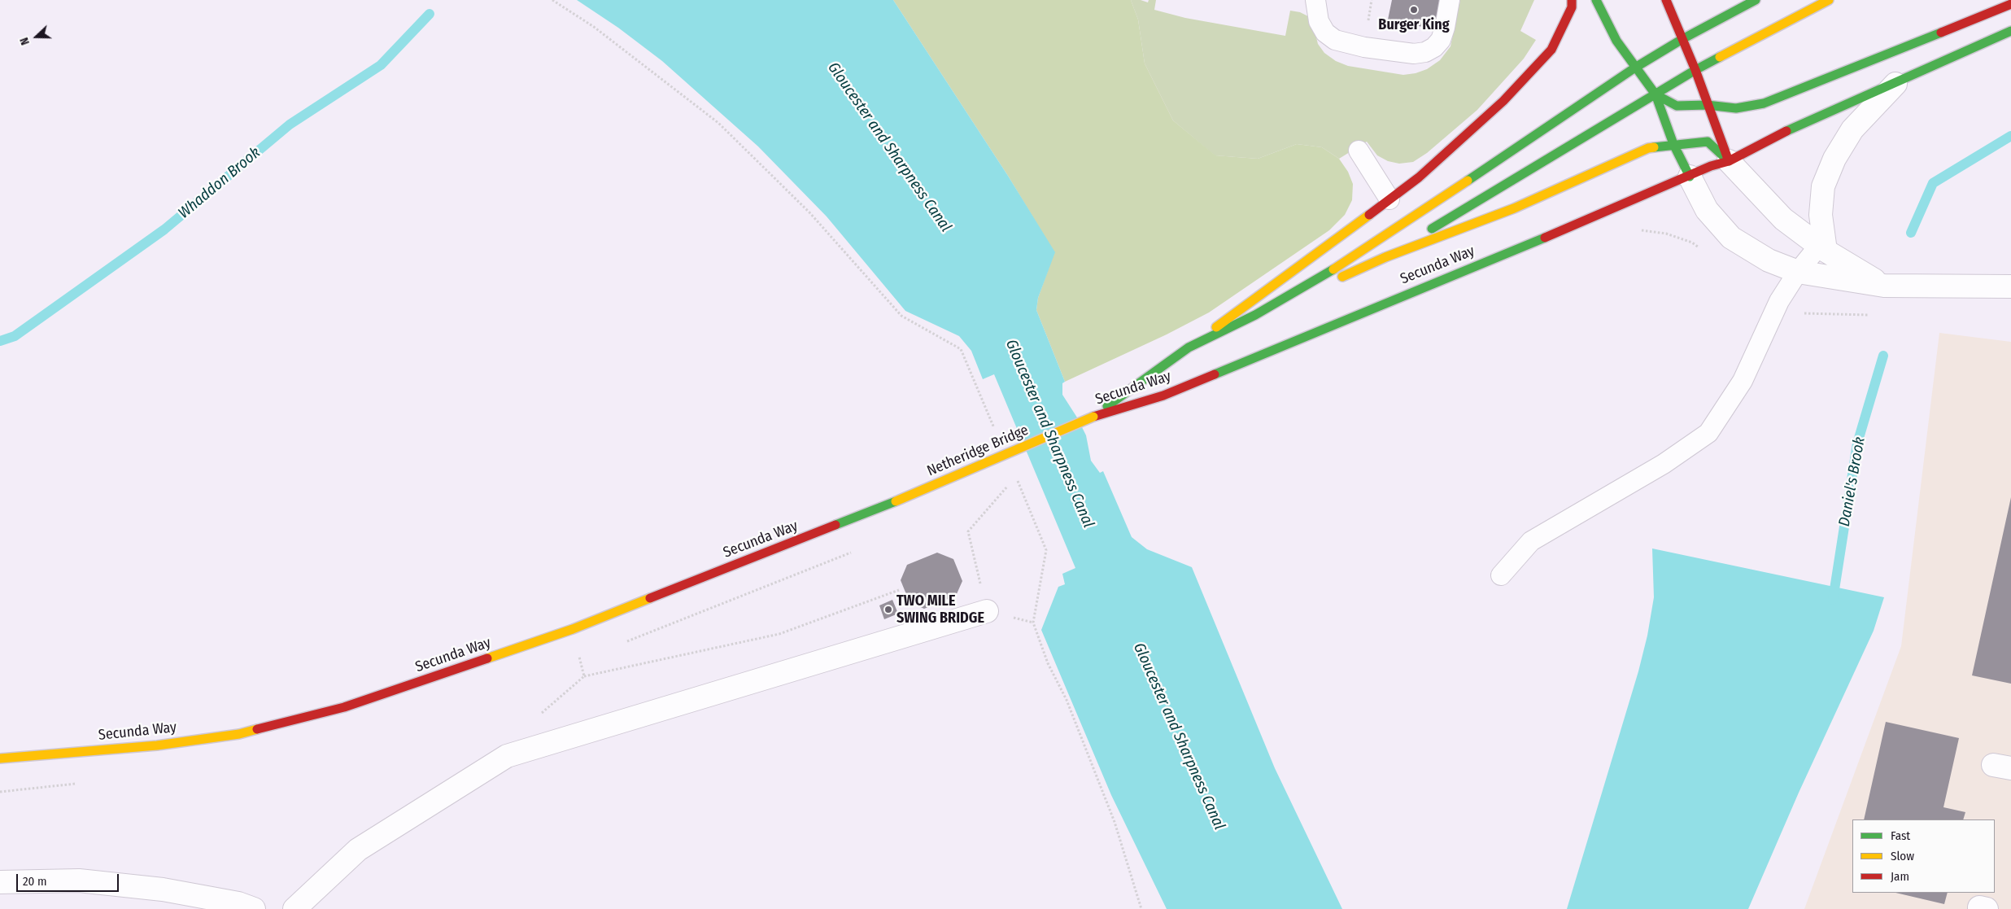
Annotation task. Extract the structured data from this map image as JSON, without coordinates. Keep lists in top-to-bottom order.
{
  "streets": {
    "main road": ["Secunda Way", "Netheridge Bridge"]
  },
  "crossings": [
    ["Secunda Way", "Netheridge Bridge"]
  ],
  "water": ["Gloucester and Sharpness Canal", "Whaddon Brook", "Daniel's Brook"],
  "places": ["Burger King", "TWO MILE SWING BRIDGE"],
  "legend": ["Fast", "Slow", "Jam"],
  "scale_bar": "20 m",
  "north": "left"
}
